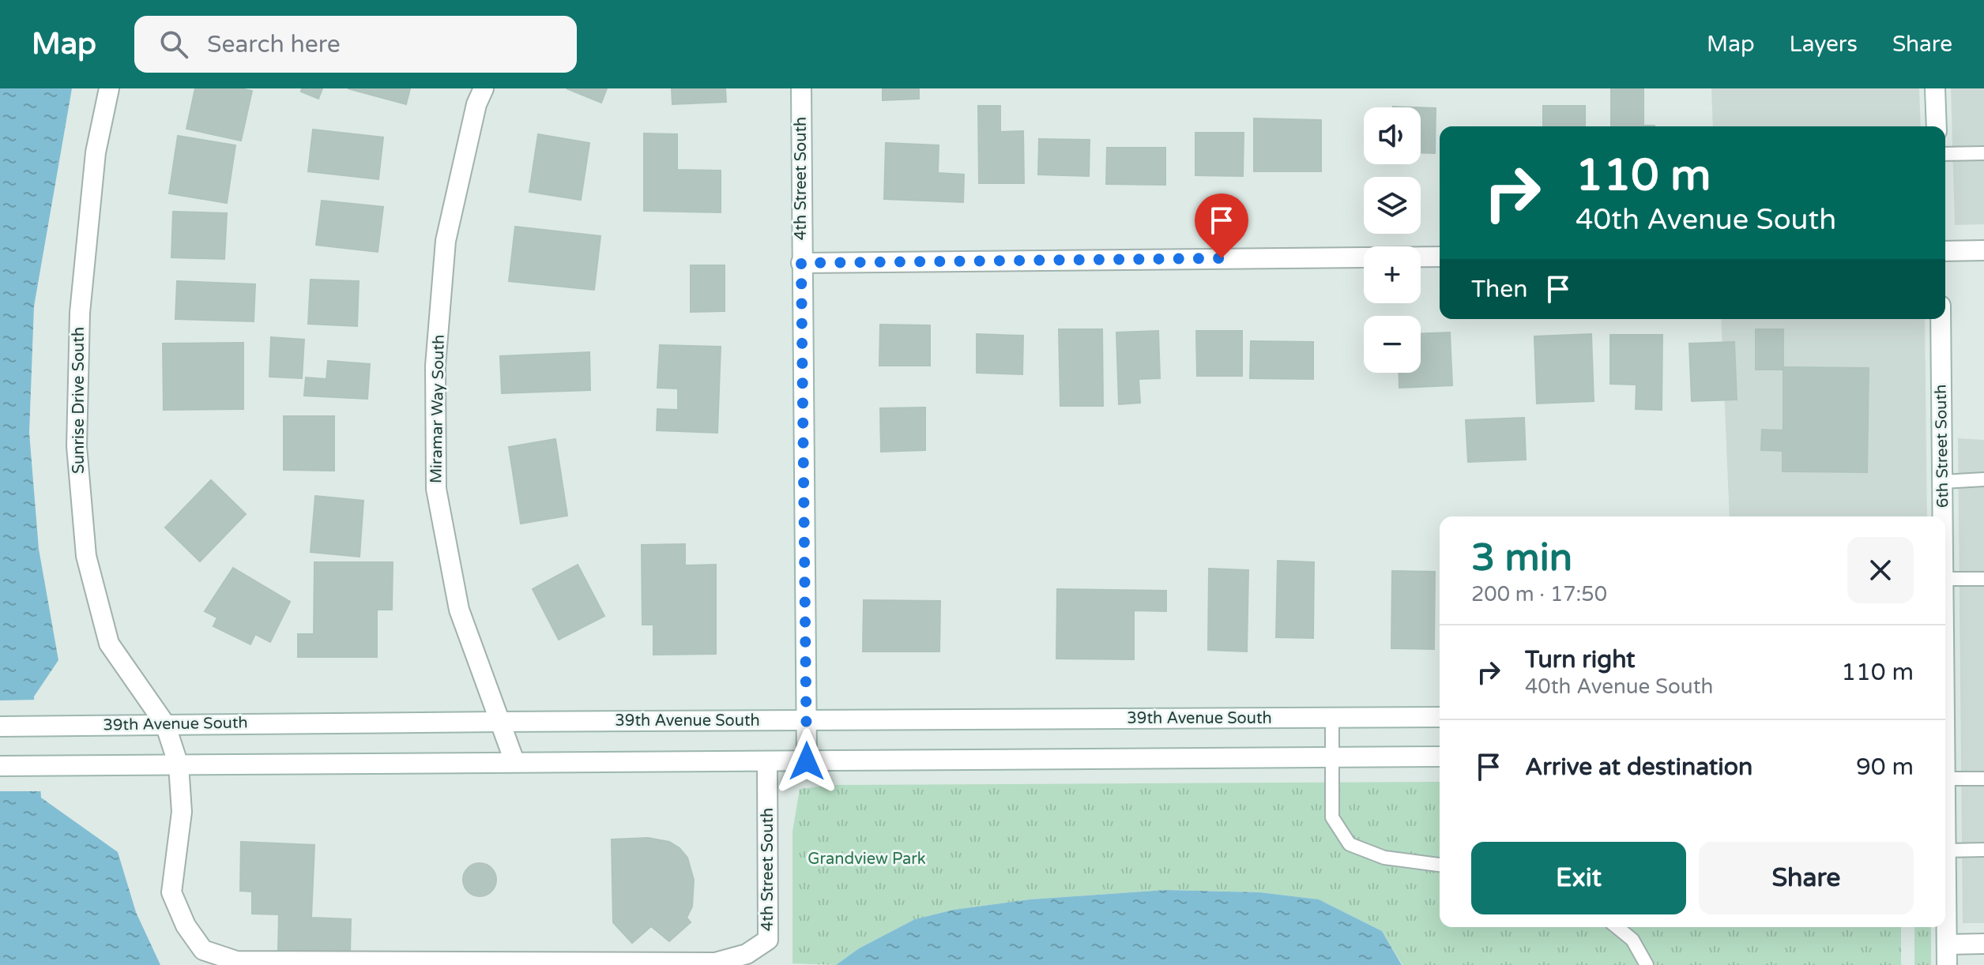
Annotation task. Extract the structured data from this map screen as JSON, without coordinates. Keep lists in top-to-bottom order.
{
  "streets": {
    "street": [
      "4th Street South",
      "Sunrise Drive South",
      "Miramar Way South",
      "6th Street South",
      "39th Avenue South"
    ]
  },
  "crossings": [
    ["4th Street South", "Sunrise Drive South"],
    ["4th Street South", "39th Avenue South"],
    ["Sunrise Drive South", "39th Avenue South"],
    ["Miramar Way South", "39th Avenue South"]
  ],
  "parks": ["Grandview Park"],
  "page": {
    "header": "Map",
    "search": "Search here",
    "nav": ["Map", "Layers", "Share"],
    "map_buttons": ["+", "−"],
    "turn": ["110 m", "40th Avenue South"],
    "then": "Then",
    "heading": ["3 min", "200 m · 17:50"],
    "list": [
      {
        "name": "Turn right",
        "note": "40th Avenue South",
        "value": "110 m"
      },
      {
        "name": "Arrive at destination",
        "value": "90 m"
      }
    ],
    "buttons": ["Exit", "Share"]
  }
}
